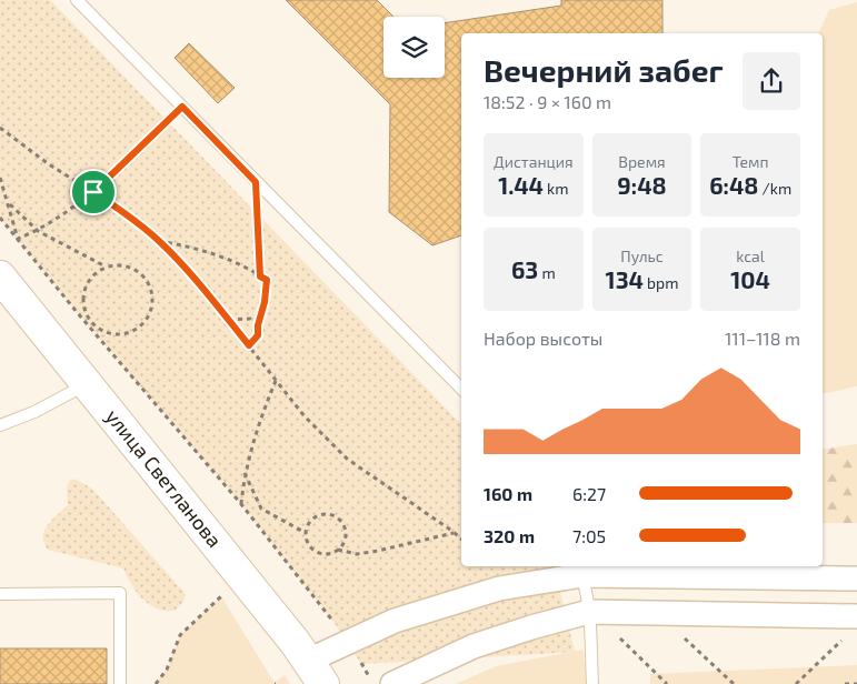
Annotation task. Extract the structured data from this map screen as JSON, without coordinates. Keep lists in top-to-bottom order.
{
  "streets": {
    "street": ["улица Светланова"]
  },
  "page": {
    "heading": ["Вечерний забег", "18:52 · 9 × 160 m"],
    "stats": [
      ["Дистанция", "1.44 km"],
      ["Время", "9:48"],
      ["Темп", "6:48 /km"],
      ["63 m"],
      ["Пульс", "134 bpm"],
      ["kcal", "104"]
    ],
    "chart": ["Набор высоты", "111–118 m"],
    "list": [
      {
        "name": "160 m",
        "note": "6:27"
      },
      {
        "name": "320 m",
        "note": "7:05"
      }
    ]
  }
}
